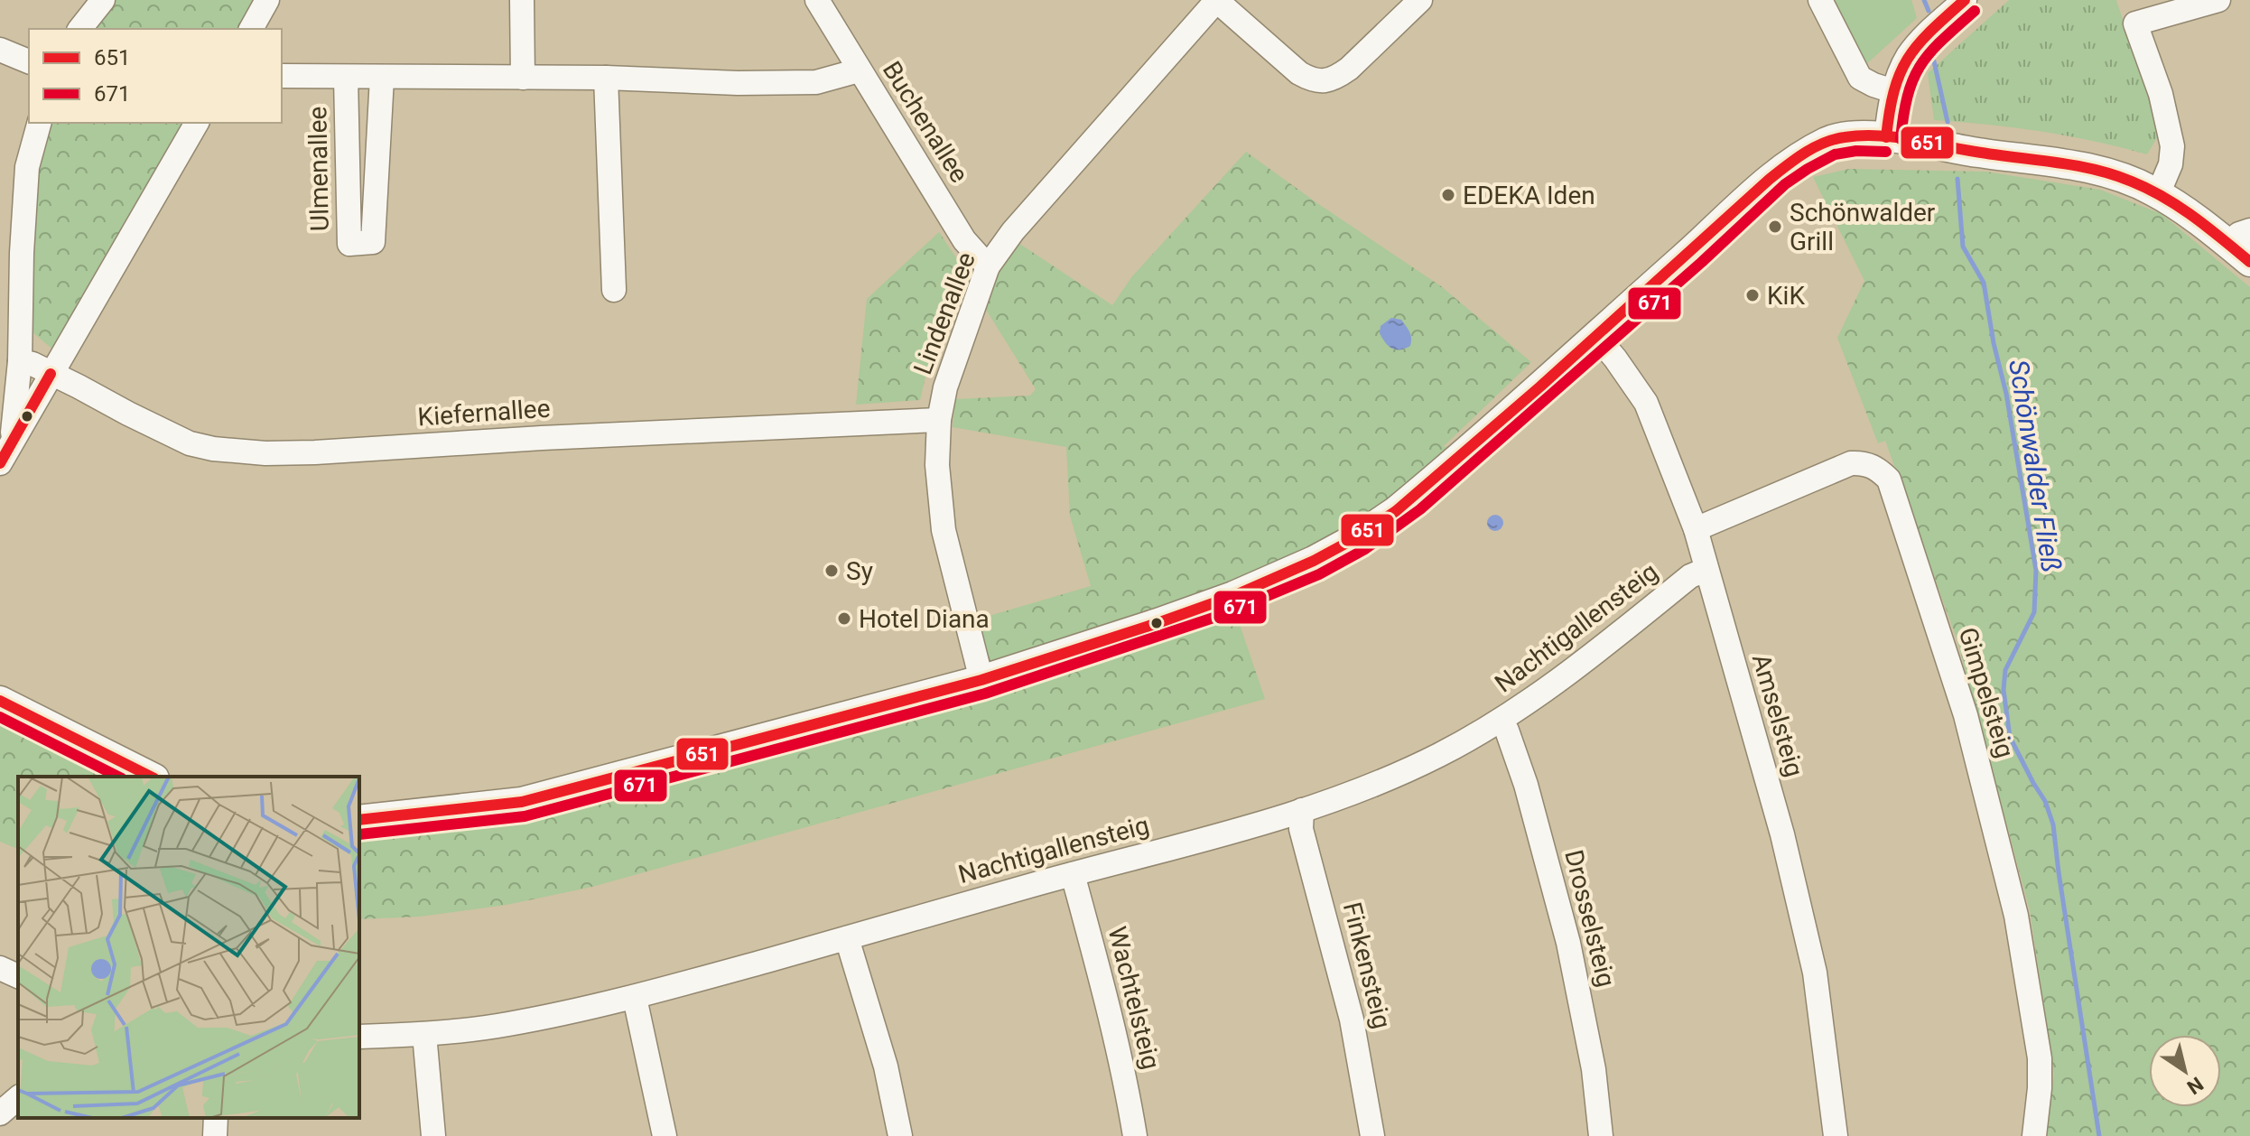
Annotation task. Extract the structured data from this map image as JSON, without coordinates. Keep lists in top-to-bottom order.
{
  "streets": {
    "street": [
      "Buchenallee",
      "Ulmenallee",
      "Lindenallee",
      "Kiefernallee",
      "Nachtigallensteig",
      "Gimpelsteig",
      "Amselsteig",
      "Drosselsteig",
      "Finkensteig",
      "Wachtelsteig"
    ]
  },
  "crossings": [
    ["Buchenallee", "Ulmenallee"],
    ["Buchenallee", "Lindenallee"],
    ["Lindenallee", "Kiefernallee"],
    ["Nachtigallensteig", "Amselsteig"],
    ["Nachtigallensteig", "Drosselsteig"],
    ["Nachtigallensteig", "Finkensteig"],
    ["Nachtigallensteig", "Wachtelsteig"],
    ["Gimpelsteig", "Amselsteig"]
  ],
  "water": ["Schönwalder Fließ"],
  "places": [
    "EDEKA Iden",
    "Schönwalder Grill",
    "KiK",
    "Sy",
    "Hotel Diana"
  ],
  "lines": ["transit line 651", "transit line 671"],
  "legend": ["651", "671"],
  "north": "bottom right"
}
